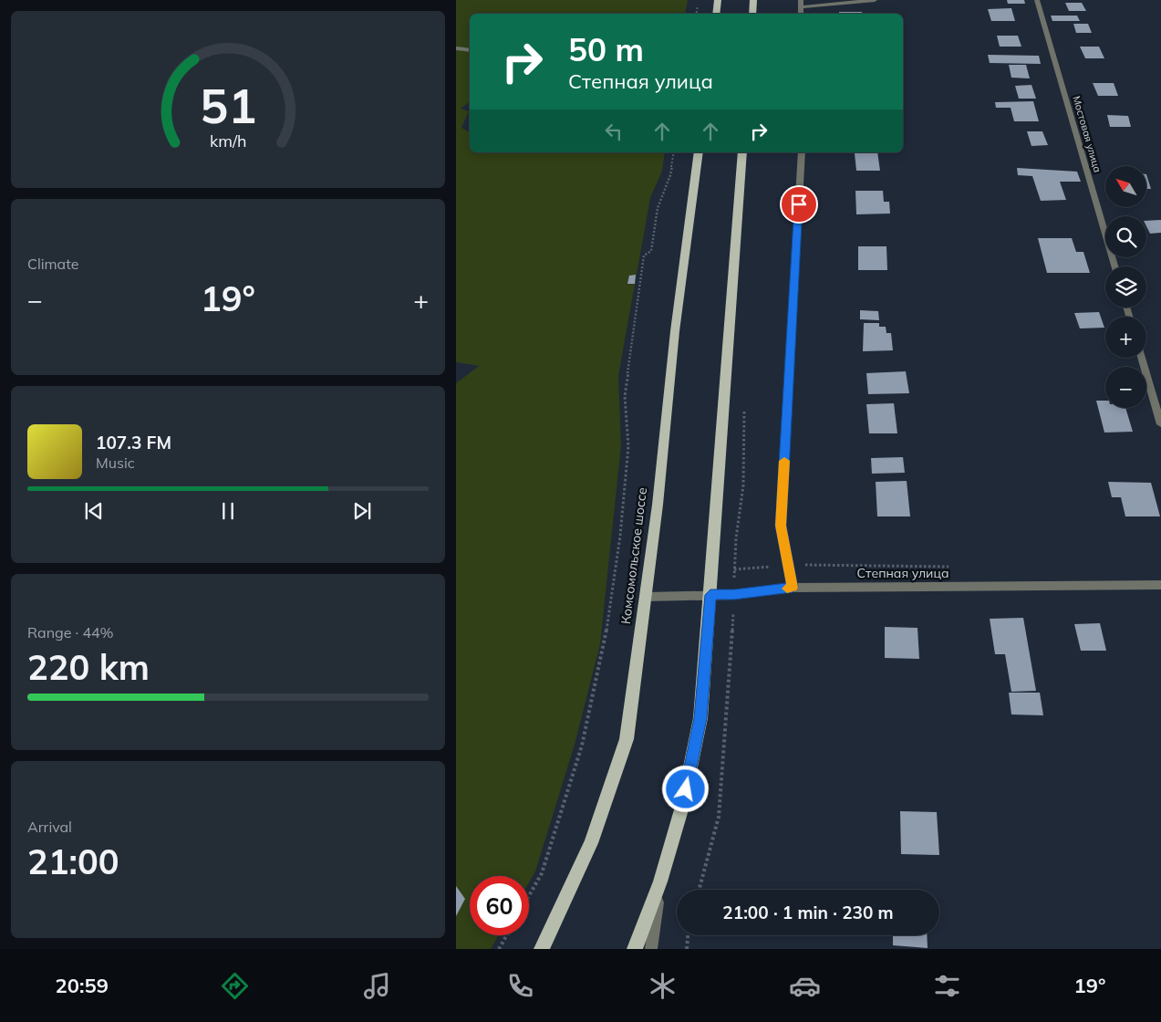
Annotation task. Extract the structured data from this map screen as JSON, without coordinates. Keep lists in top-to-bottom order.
{
  "streets": {
    "main road": ["Комсомольское шоссе"],
    "street": ["Мостовая улица", "Степная улица"]
  },
  "crossings": [
    ["Комсомольское шоссе", "Степная улица"]
  ],
  "north": "top left",
  "page": {
    "turn": ["50 m", "Степная улица"],
    "map_buttons": ["+", "−"],
    "tile": [
      "Climate",
      ["Range · 44%", "220 km"],
      ["Arrival", "21:00"]
    ],
    "heat": ["−", "19°", "+"],
    "song": ["107.3 FM", "Music"],
    "limit": "60",
    "trip": "21:00 · 1 min · 230 m",
    "tabs": ["20:59", "19°"],
    "gauge": ["51", "km/h"]
  }
}
